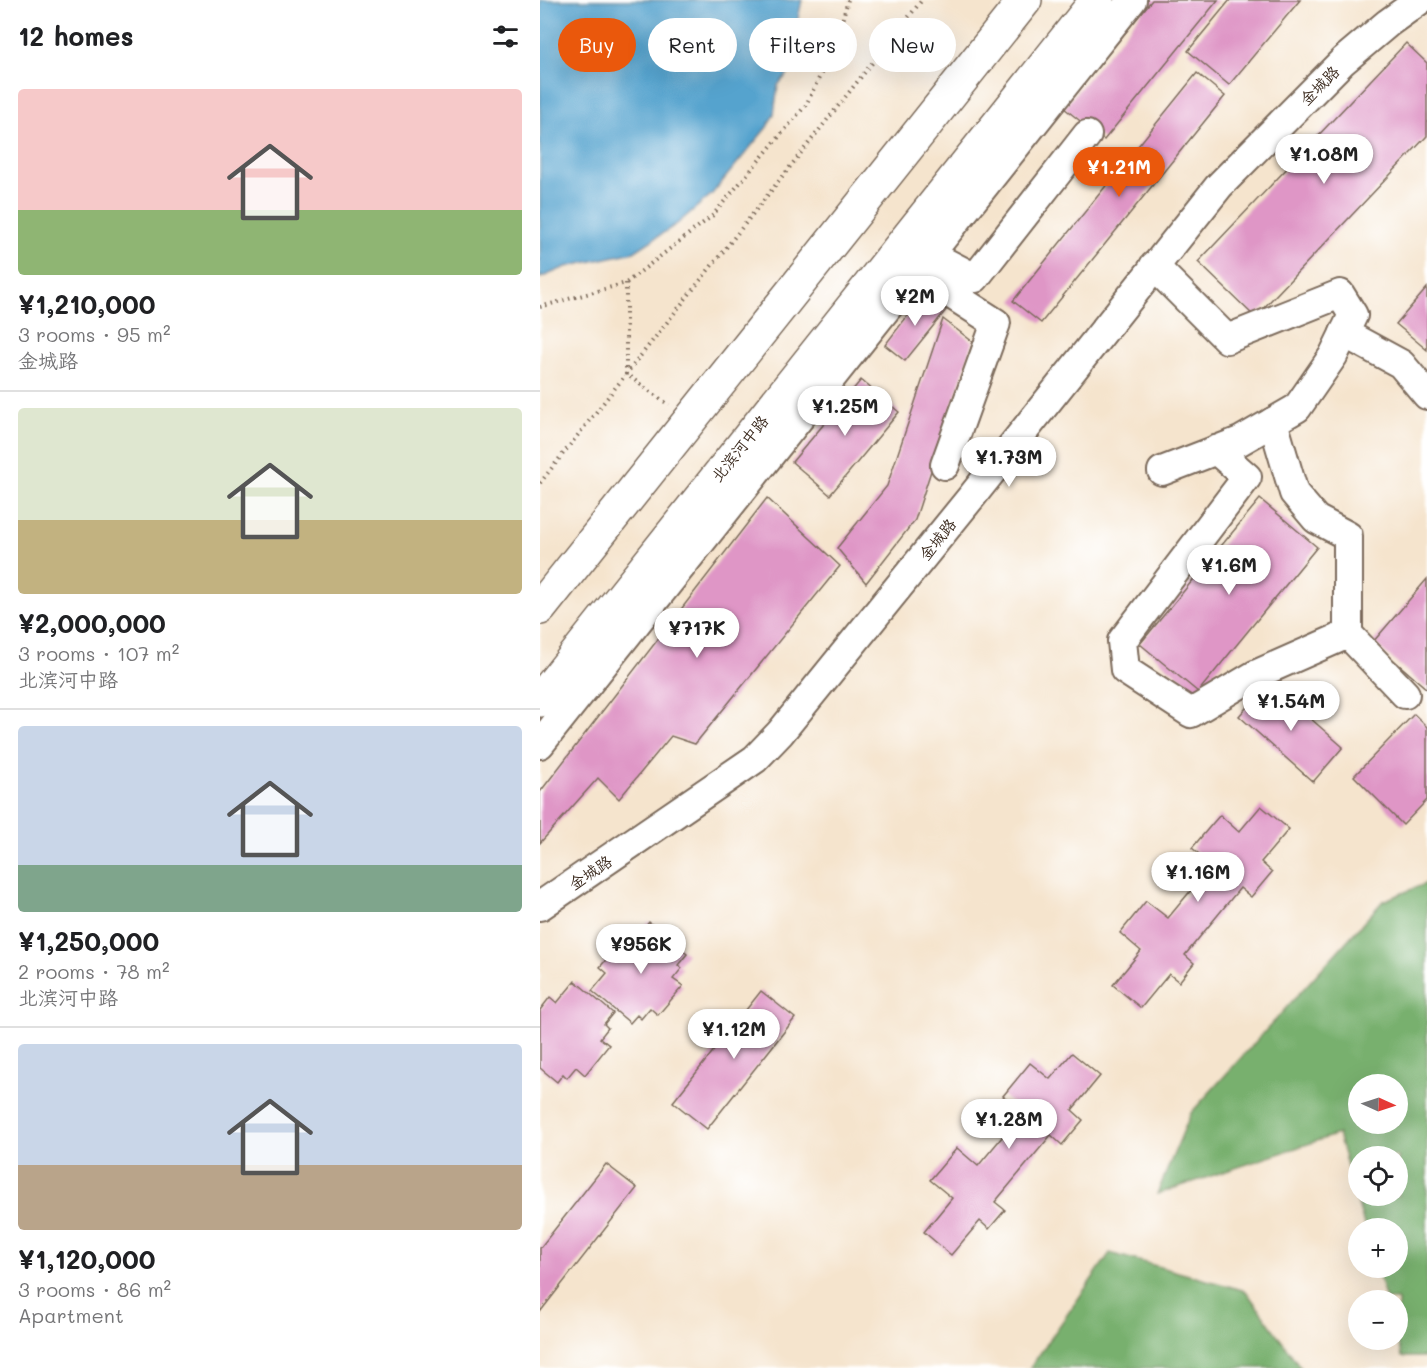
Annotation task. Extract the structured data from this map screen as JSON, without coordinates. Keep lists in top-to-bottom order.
{
  "streets": {
    "main road": ["北滨河中路"],
    "street": ["金城路"]
  },
  "north": "right",
  "page": {
    "heading": "12 homes",
    "chip": [
      "Buy",
      "Rent",
      "Filters",
      "New"
    ],
    "list": [
      {
        "name": "¥1,210,000",
        "note": "3 rooms · 95 m² · 金城路"
      },
      {
        "name": "¥2,000,000",
        "note": "3 rooms · 107 m² · 北滨河中路"
      },
      {
        "name": "¥1,250,000",
        "note": "2 rooms · 78 m² · 北滨河中路"
      },
      {
        "name": "¥1,120,000",
        "note": "3 rooms · 86 m² · Apartment"
      }
    ],
    "price": [
      "¥1.08M",
      "¥1.21M",
      "¥2M",
      "¥1.25M",
      "¥1.73M",
      "¥1.6M",
      "¥717K",
      "¥1.54M",
      "¥1.16M",
      "¥956K",
      "¥1.12M",
      "¥1.28M"
    ],
    "map_buttons": ["+", "−"]
  }
}
